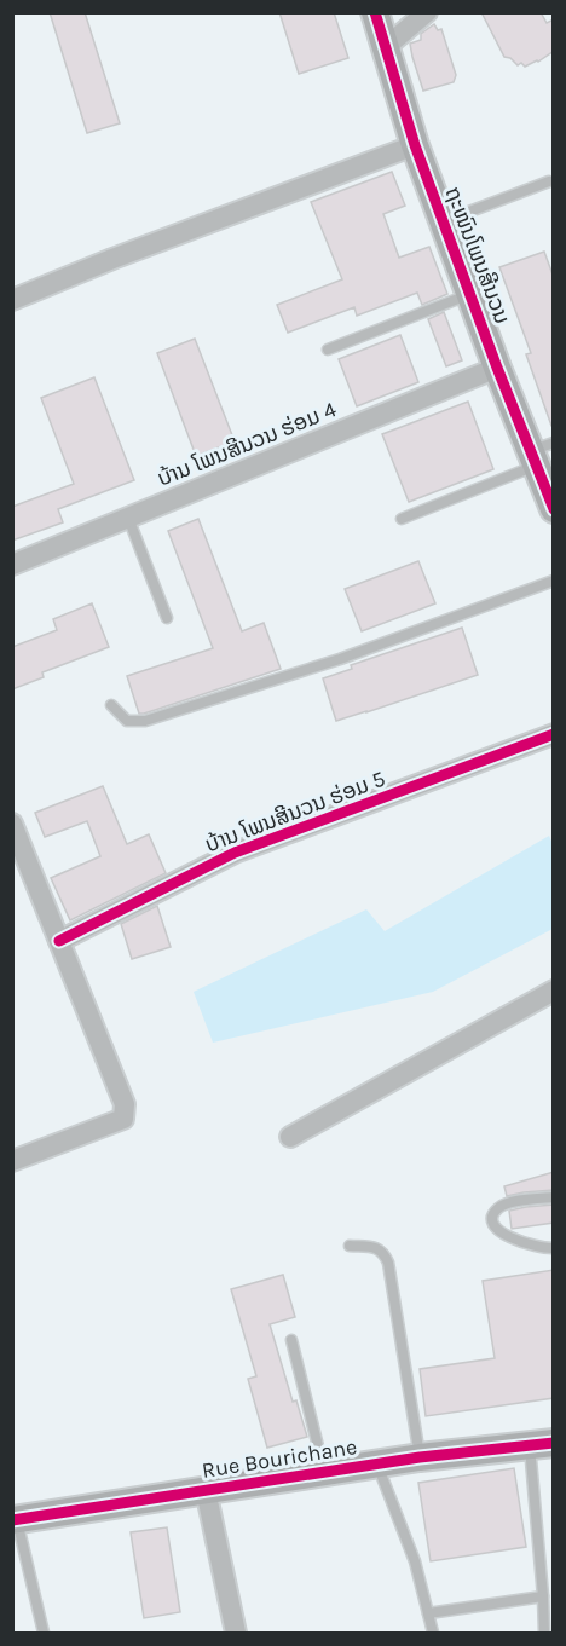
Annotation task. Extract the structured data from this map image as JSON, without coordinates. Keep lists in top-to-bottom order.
{
  "streets": {
    "street": [
      "ຖະໜົນໂພນສີນວນ",
      "ບ້ານ ໂພນສີນວນ ຮ່ອມ 4",
      "ບ້ານ ໂພນສີນວນ ຮ່ອມ 5",
      "Rue Bourichane"
    ]
  },
  "crossings": [
    ["ຖະໜົນໂພນສີນວນ", "ບ້ານ ໂພນສີນວນ ຮ່ອມ 4"]
  ]
}
